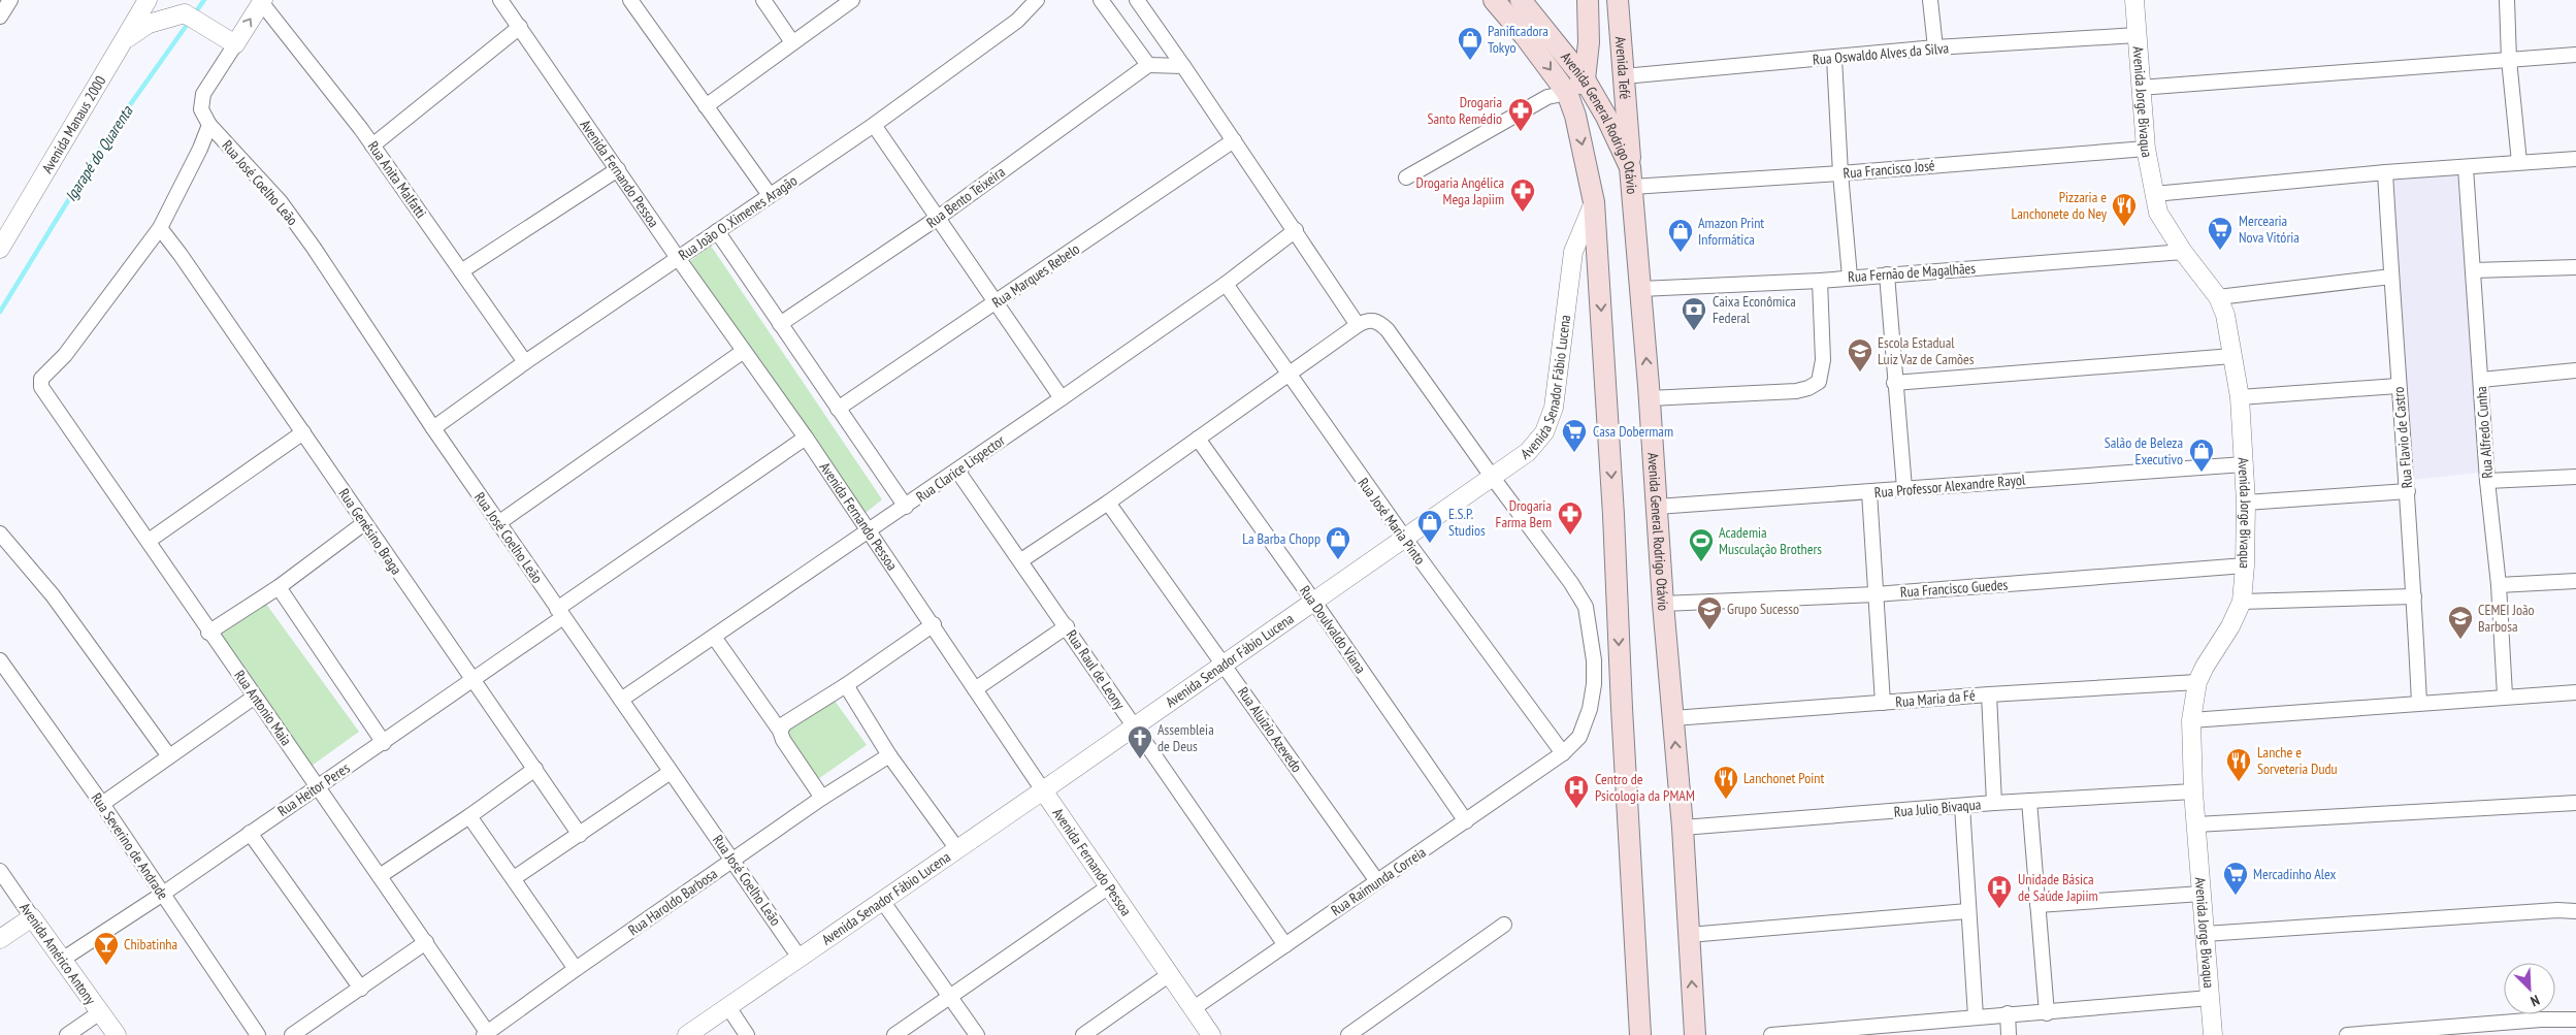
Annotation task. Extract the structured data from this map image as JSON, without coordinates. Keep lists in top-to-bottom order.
{
  "streets": {
    "main road": ["Avenida Tefé", "Avenida General Rodrigo Otávio"],
    "street": [
      "Rua Oswaldo Alves da Silva",
      "Avenida Jorge Bivaqua",
      "Avenida Manaus 2000",
      "Rua Francisco José",
      "Avenida Fernando Pessoa",
      "Rua Anita Malfatti",
      "Rua José Coelho Leão",
      "Rua Bento Teixeira",
      "Rua João O. Ximenes Aragão",
      "Rua Fernão de Magalhães",
      "Rua Marques Rebelo",
      "Avenida Senador Fábio Lucena",
      "Rua Alfredo Cunha",
      "Rua Flavio de Castro",
      "Rua Clarice Lispector",
      "Rua Professor Alexandre Rayol",
      "Rua José Maria Pinto",
      "Rua Genésino Braga",
      "Rua Francisco Guedes",
      "Rua Doulvaldo Viana",
      "Rua Raul de Leony",
      "Rua Maria da Fé",
      "Rua Antonio Maia",
      "Rua Aluízio Azevedo",
      "Rua Heitor Peres",
      "Rua Julio Bivaqua",
      "Rua Severino de Andrade",
      "Rua Raimunda Correia",
      "Rua Haroldo Barbosa",
      "Avenida Américo Antony"
    ]
  },
  "crossings": [
    ["Rua Oswaldo Alves da Silva", "Avenida Tefé"],
    ["Rua Oswaldo Alves da Silva", "Avenida Jorge Bivaqua"],
    ["Avenida Tefé", "Avenida General Rodrigo Otávio"],
    ["Avenida Tefé", "Rua Francisco José"],
    ["Avenida Jorge Bivaqua", "Rua Francisco José"],
    ["Avenida Jorge Bivaqua", "Rua Fernão de Magalhães"],
    ["Avenida Jorge Bivaqua", "Rua Professor Alexandre Rayol"],
    ["Avenida Jorge Bivaqua", "Rua Francisco Guedes"],
    ["Avenida Jorge Bivaqua", "Rua Maria da Fé"],
    ["Avenida Jorge Bivaqua", "Rua Julio Bivaqua"],
    ["Avenida General Rodrigo Otávio", "Rua Francisco José"],
    ["Avenida General Rodrigo Otávio", "Rua Fernão de Magalhães"],
    ["Avenida General Rodrigo Otávio", "Avenida Senador Fábio Lucena"],
    ["Avenida General Rodrigo Otávio", "Rua Professor Alexandre Rayol"],
    ["Avenida General Rodrigo Otávio", "Rua Francisco Guedes"],
    ["Avenida General Rodrigo Otávio", "Rua Maria da Fé"],
    ["Avenida General Rodrigo Otávio", "Rua Julio Bivaqua"],
    ["Avenida Fernando Pessoa", "Rua João O. Ximenes Aragão"],
    ["Avenida Fernando Pessoa", "Avenida Senador Fábio Lucena"],
    ["Avenida Fernando Pessoa", "Rua Clarice Lispector"],
    ["Avenida Fernando Pessoa", "Rua Heitor Peres"],
    ["Avenida Fernando Pessoa", "Rua Raimunda Correia"],
    ["Rua Anita Malfatti", "Rua João O. Ximenes Aragão"],
    ["Rua José Coelho Leão", "Rua João O. Ximenes Aragão"],
    ["Rua José Coelho Leão", "Avenida Senador Fábio Lucena"],
    ["Rua José Coelho Leão", "Rua Clarice Lispector"],
    ["Rua José Coelho Leão", "Rua Heitor Peres"],
    ["Rua José Coelho Leão", "Rua Haroldo Barbosa"],
    ["Avenida Senador Fábio Lucena", "Rua José Maria Pinto"],
    ["Avenida Senador Fábio Lucena", "Rua Doulvaldo Viana"],
    ["Avenida Senador Fábio Lucena", "Rua Raul de Leony"],
    ["Avenida Senador Fábio Lucena", "Rua Aluízio Azevedo"],
    ["Avenida Senador Fábio Lucena", "Rua Raimunda Correia"],
    ["Rua Clarice Lispector", "Rua José Maria Pinto"],
    ["Rua Clarice Lispector", "Rua Raul de Leony"],
    ["Rua José Maria Pinto", "Rua Raimunda Correia"],
    ["Rua Genésino Braga", "Rua Antonio Maia"],
    ["Rua Genésino Braga", "Rua Heitor Peres"],
    ["Rua Doulvaldo Viana", "Rua Raimunda Correia"],
    ["Rua Raul de Leony", "Rua Raimunda Correia"],
    ["Rua Antonio Maia", "Rua Heitor Peres"],
    ["Rua Antonio Maia", "Rua Haroldo Barbosa"],
    ["Rua Aluízio Azevedo", "Rua Raimunda Correia"],
    ["Rua Heitor Peres", "Rua Severino de Andrade"],
    ["Rua Heitor Peres", "Avenida Américo Antony"]
  ],
  "water": ["Igarapé do Quarenta"],
  "places": {
    "shop": [
      "Panificadora Tokyo",
      "Amazon Print Informática",
      "Salão de Beleza Executivo",
      "E.S.P. Studios",
      "La Barba Chopp"
    ],
    "pharmacy": ["Drogaria Santo Remédio", "Drogaria Angélica Mega Japiim", "Drogaria Farma Bem"],
    "restaurant": ["Pizzaria e Lanchonete do Ney", "Lanche e Sorveteria Dudu", "Lanchonet Point"],
    "supermarket": ["Mercearia Nova Vitória", "Casa Dobermam", "Mercadinho Alex"],
    "bank": ["Caixa Econômica Federal"],
    "school or university": ["Escola Estadual Luiz Vaz de Camões", "Grupo Sucesso", "CEMEI João Barbosa"],
    "sports": ["Academia Musculação Brothers"],
    "church": ["Assembleia de Deus"],
    "hospital": ["Centro de Psicologia da PMAM", "Unidade Básica de Saúde Japiim"],
    "bar": ["Chibatinha"]
  },
  "north": "bottom right"
}
